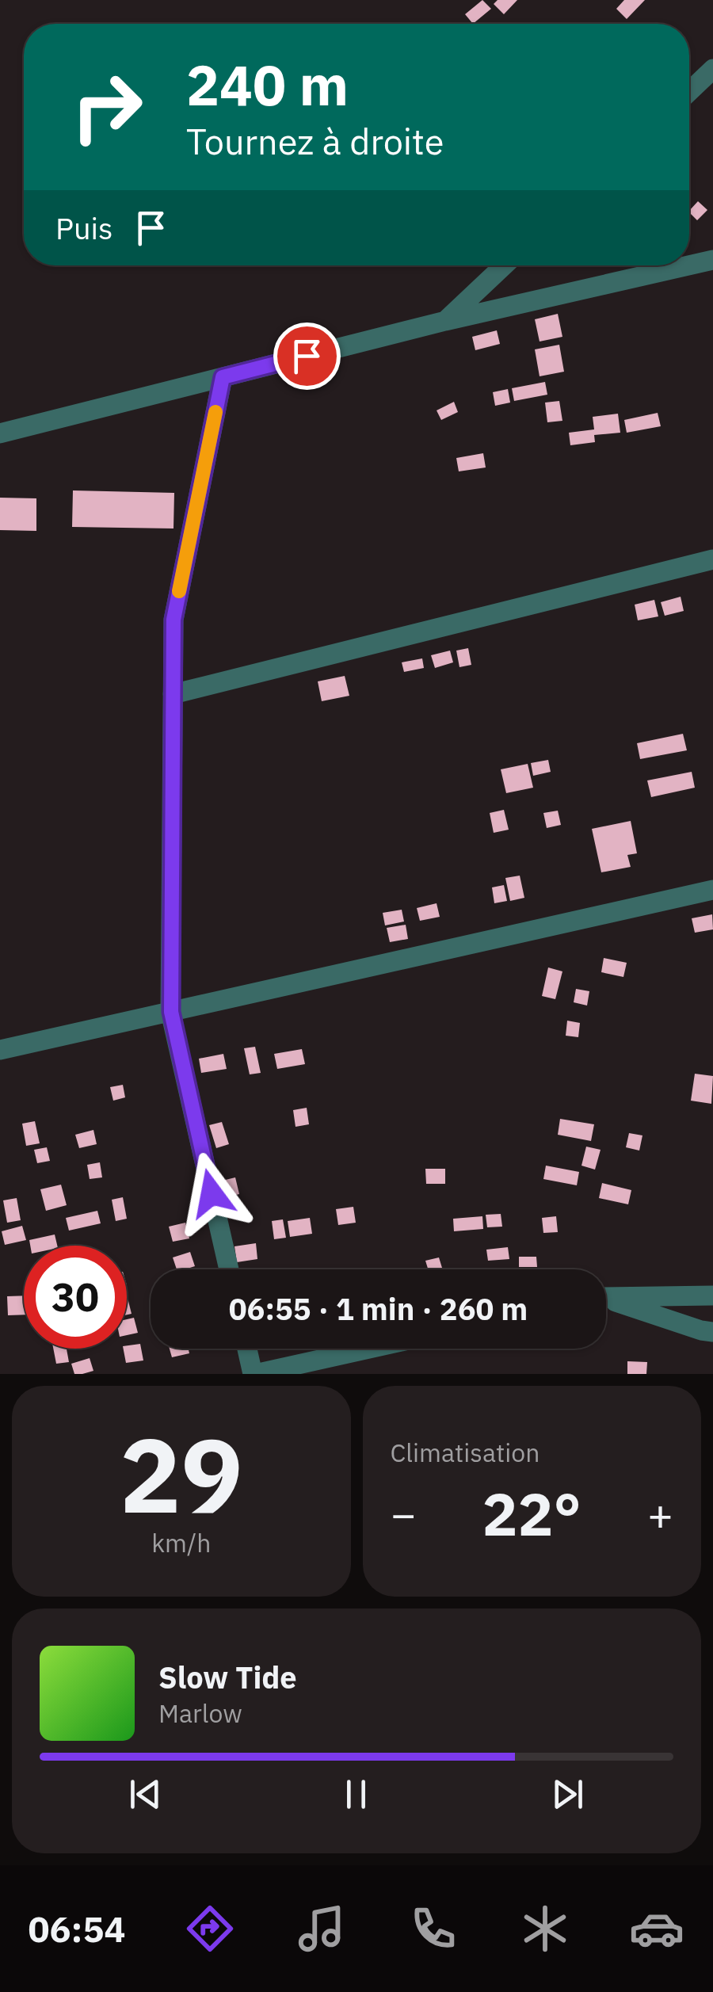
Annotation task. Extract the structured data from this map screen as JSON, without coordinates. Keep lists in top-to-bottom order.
{
  "page": {
    "turn": ["240 m", "Tournez à droite"],
    "then": "Puis",
    "limit": "30",
    "trip": "06:55 · 1 min · 260 m",
    "tile": [
      ["29", "km/h"],
      "Climatisation"
    ],
    "heat": ["−", "22°", "+"],
    "song": ["Slow Tide", "Marlow"],
    "tabs": "06:54"
  }
}
